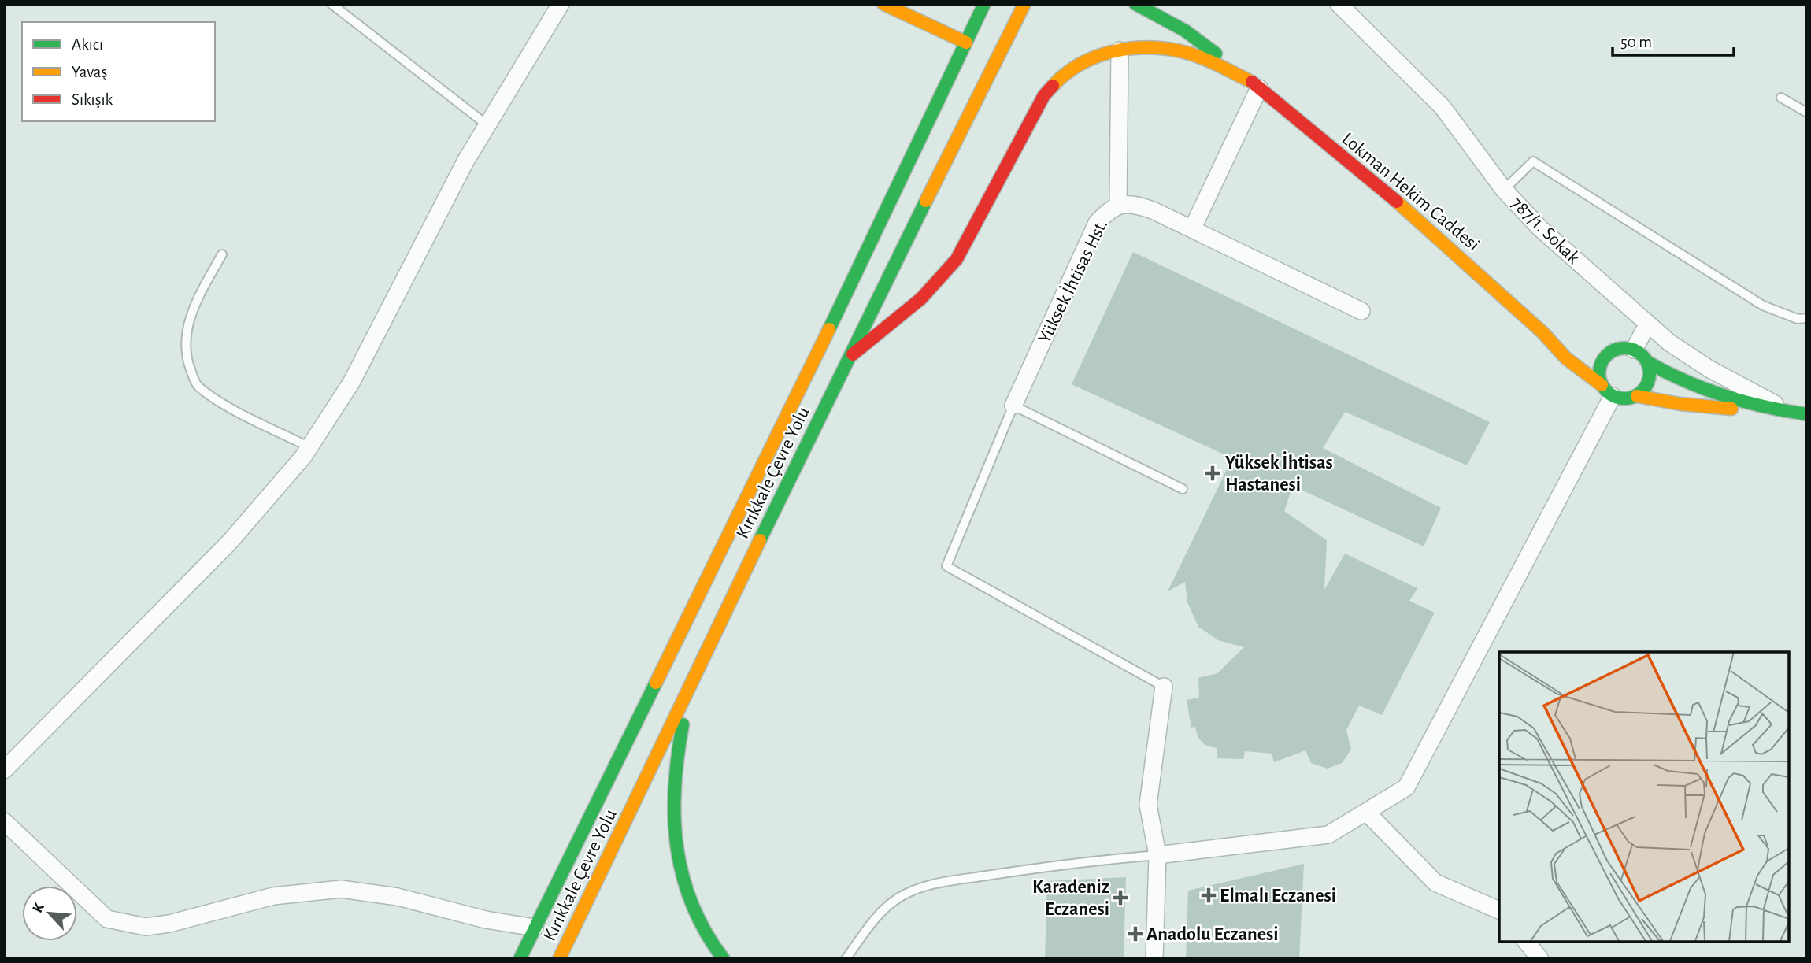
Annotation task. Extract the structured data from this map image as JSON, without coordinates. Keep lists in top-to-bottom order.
{
  "streets": {
    "main road": ["Lokman Hekim Caddesi", "Kırıkkale Çevre Yolu"],
    "street": ["787/1. Sokak", "Yüksek İhtisas Hst."]
  },
  "places": {
    "health": [
      "Yüksek İhtisas Hastanesi",
      "Elmalı Eczanesi",
      "Karadeniz Eczanesi",
      "Anadolu Eczanesi"
    ]
  },
  "legend": ["Akıcı", "Yavaş", "Sıkışık"],
  "scale_bar": "50 m",
  "north": "top left"
}
